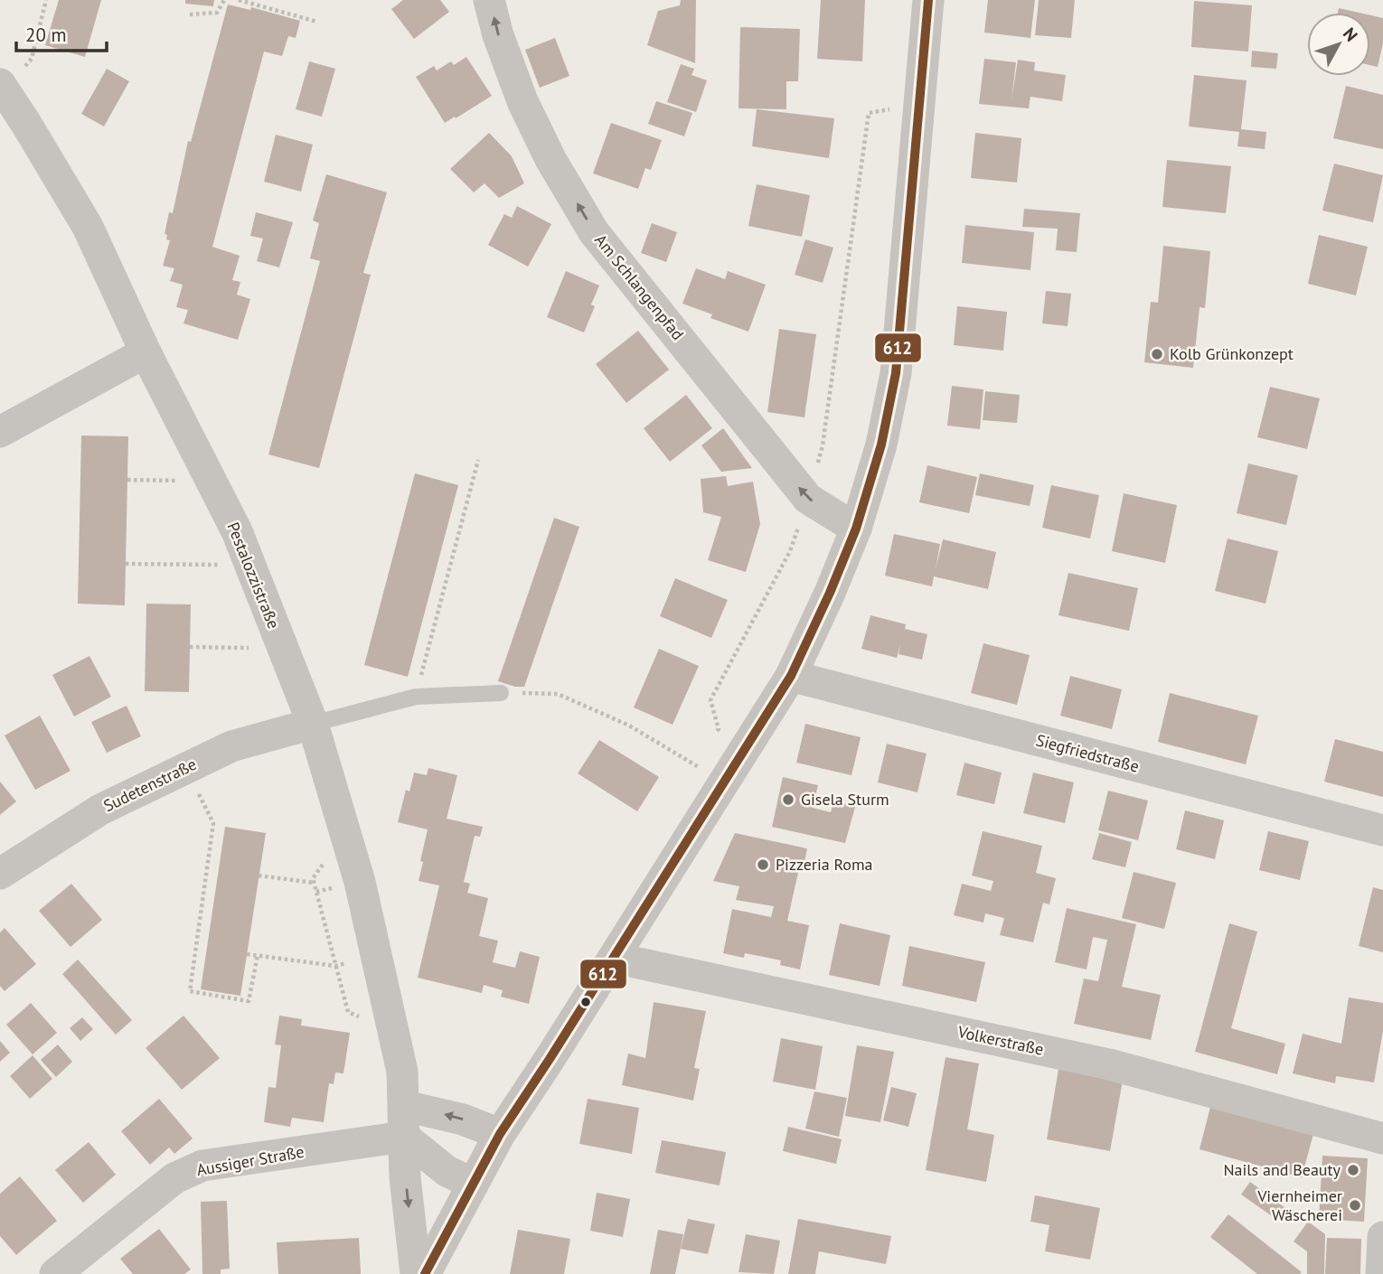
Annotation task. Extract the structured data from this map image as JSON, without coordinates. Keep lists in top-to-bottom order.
{
  "streets": {
    "street": [
      "Am Schlangenpfad",
      "Pestalozzistraße",
      "Siegfriedstraße",
      "Sudetenstraße",
      "Volkerstraße",
      "Aussiger Straße"
    ]
  },
  "crossings": [
    ["Pestalozzistraße", "Sudetenstraße"],
    ["Pestalozzistraße", "Aussiger Straße"]
  ],
  "one_way": ["Am Schlangenpfad"],
  "places": [
    "Kolb Grünkonzept",
    "Gisela Sturm",
    "Pizzeria Roma",
    "Nails and Beauty",
    "Viernheimer Wäscherei"
  ],
  "lines": ["transit line 612"],
  "scale_bar": "20 m",
  "north": "top right"
}
